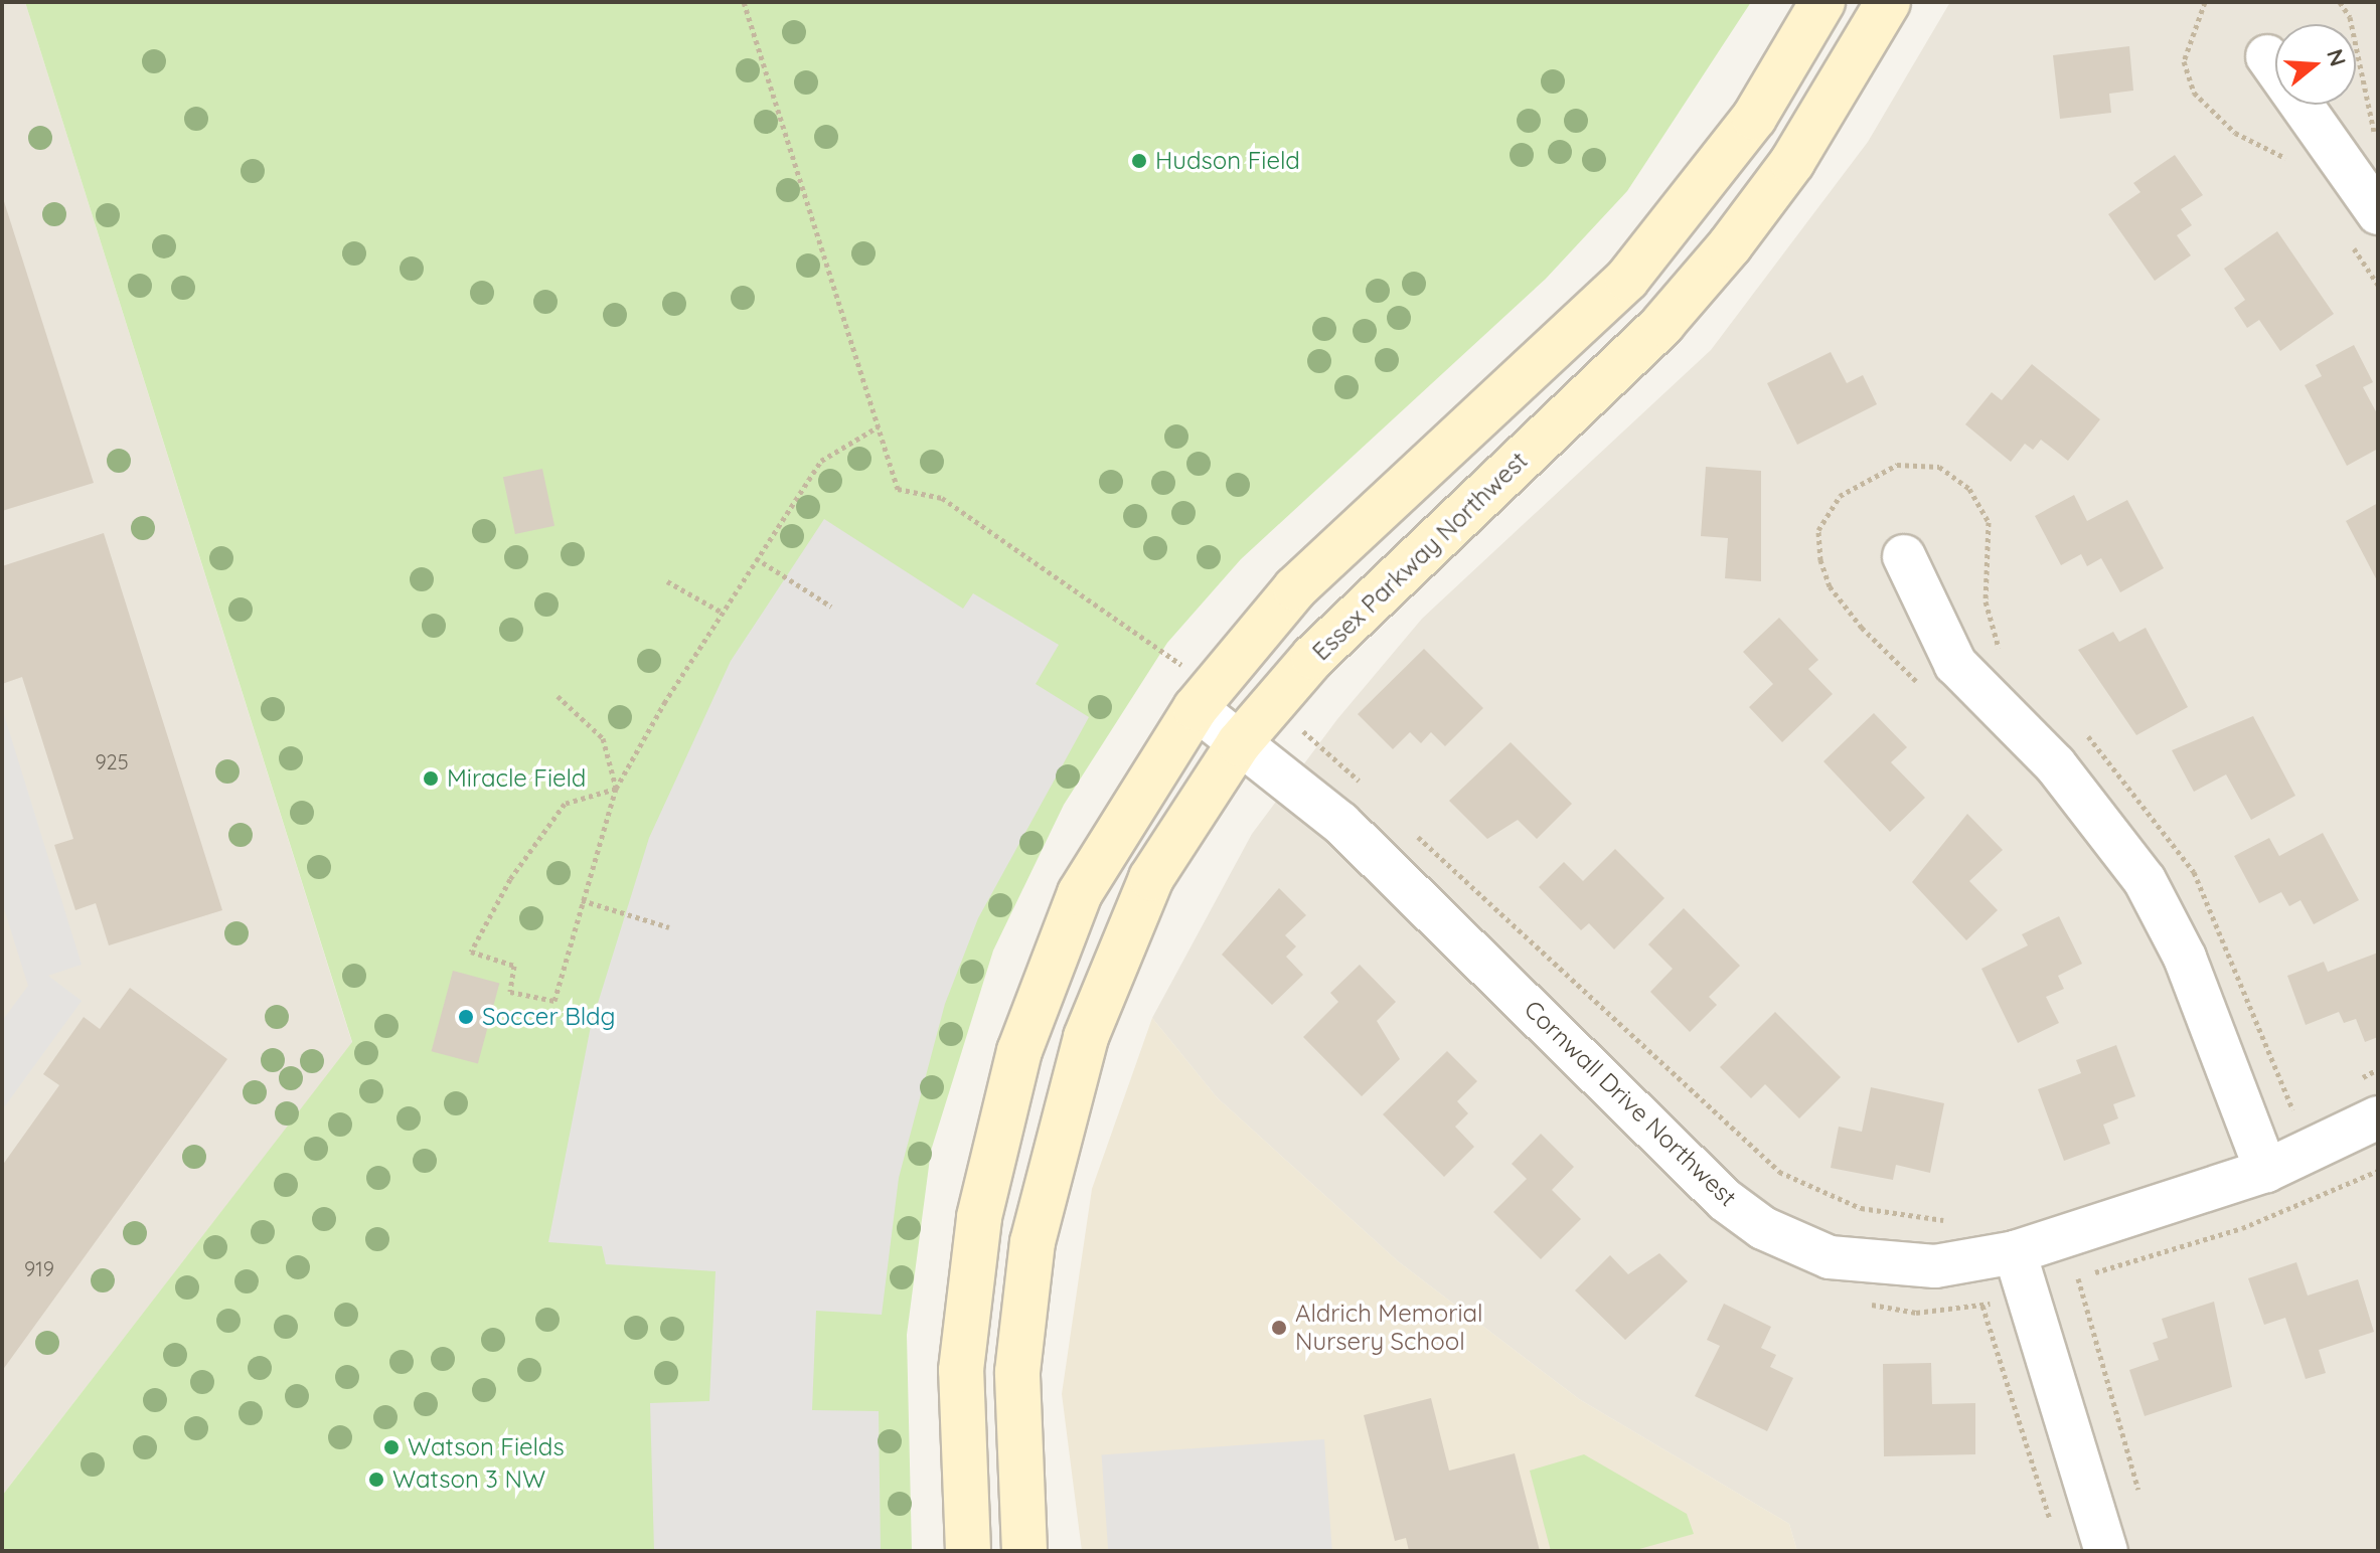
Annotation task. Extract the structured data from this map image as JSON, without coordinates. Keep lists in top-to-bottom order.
{
  "streets": {
    "street": ["Essex Parkway Northwest", "Cornwall Drive Northwest"]
  },
  "crossings": [
    ["Essex Parkway Northwest", "Cornwall Drive Northwest"]
  ],
  "places": [
    "Hudson Field",
    "Miracle Field",
    "Soccer Bldg",
    "Aldrich Memorial Nursery School",
    "Watson Fields",
    "Watson 3 NW"
  ],
  "house_numbers": ["925", "919"],
  "north": "right"
}
